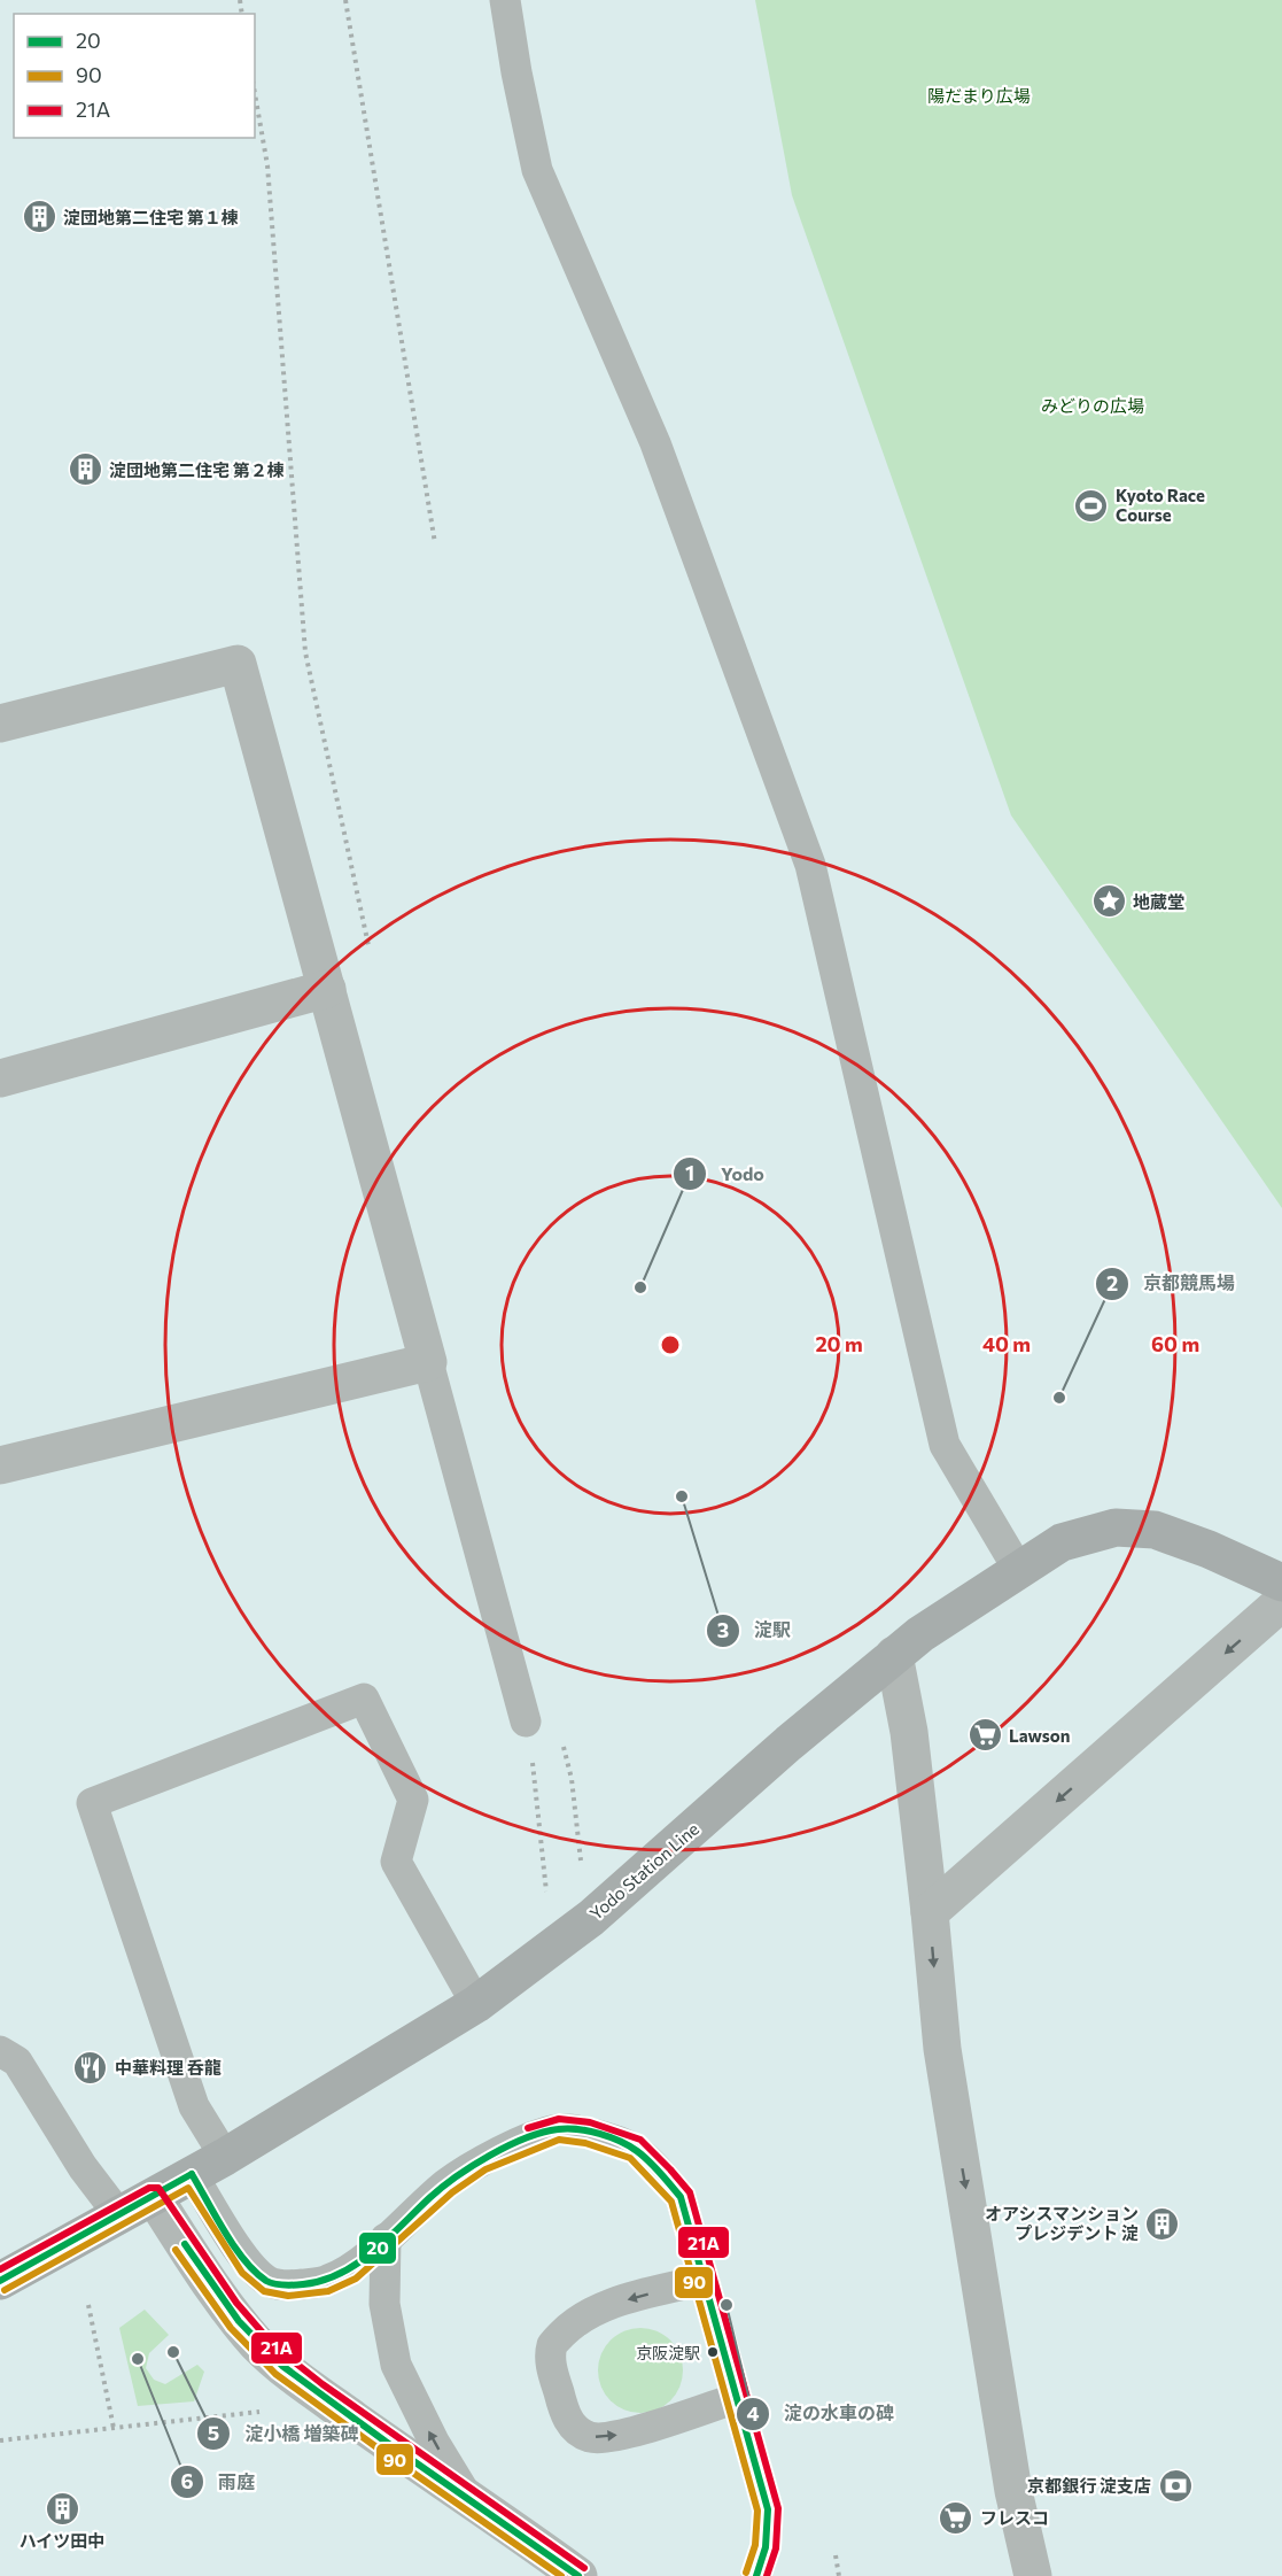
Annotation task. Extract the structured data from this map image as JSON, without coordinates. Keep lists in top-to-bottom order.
{
  "streets": {
    "main road": ["Yodo Station Line"]
  },
  "parks": ["陽だまり広場", "みどりの広場"],
  "places": {
    "building": [
      "淀団地第二住宅 第１棟",
      "淀団地第二住宅 第２棟",
      "オアシスマンション プレジデント 淀",
      "ハイツ田中"
    ],
    "sports": ["Kyoto Race Course"],
    "place": ["地蔵堂"],
    "other": [
      "Yodo",
      "京都競馬場",
      "淀駅",
      "淀の水車の碑",
      "淀小橋 増築碑",
      "京阪淀駅",
      "雨庭"
    ],
    "supermarket": ["Lawson", "フレスコ"],
    "restaurant": ["中華料理 呑龍"],
    "bank": ["京都銀行 淀支店"]
  },
  "lines": ["transit line 21A", "transit line 20", "transit line 90"],
  "legend": ["20", "90", "21A"],
  "rings": ["20 m", "40 m", "60 m"]
}
